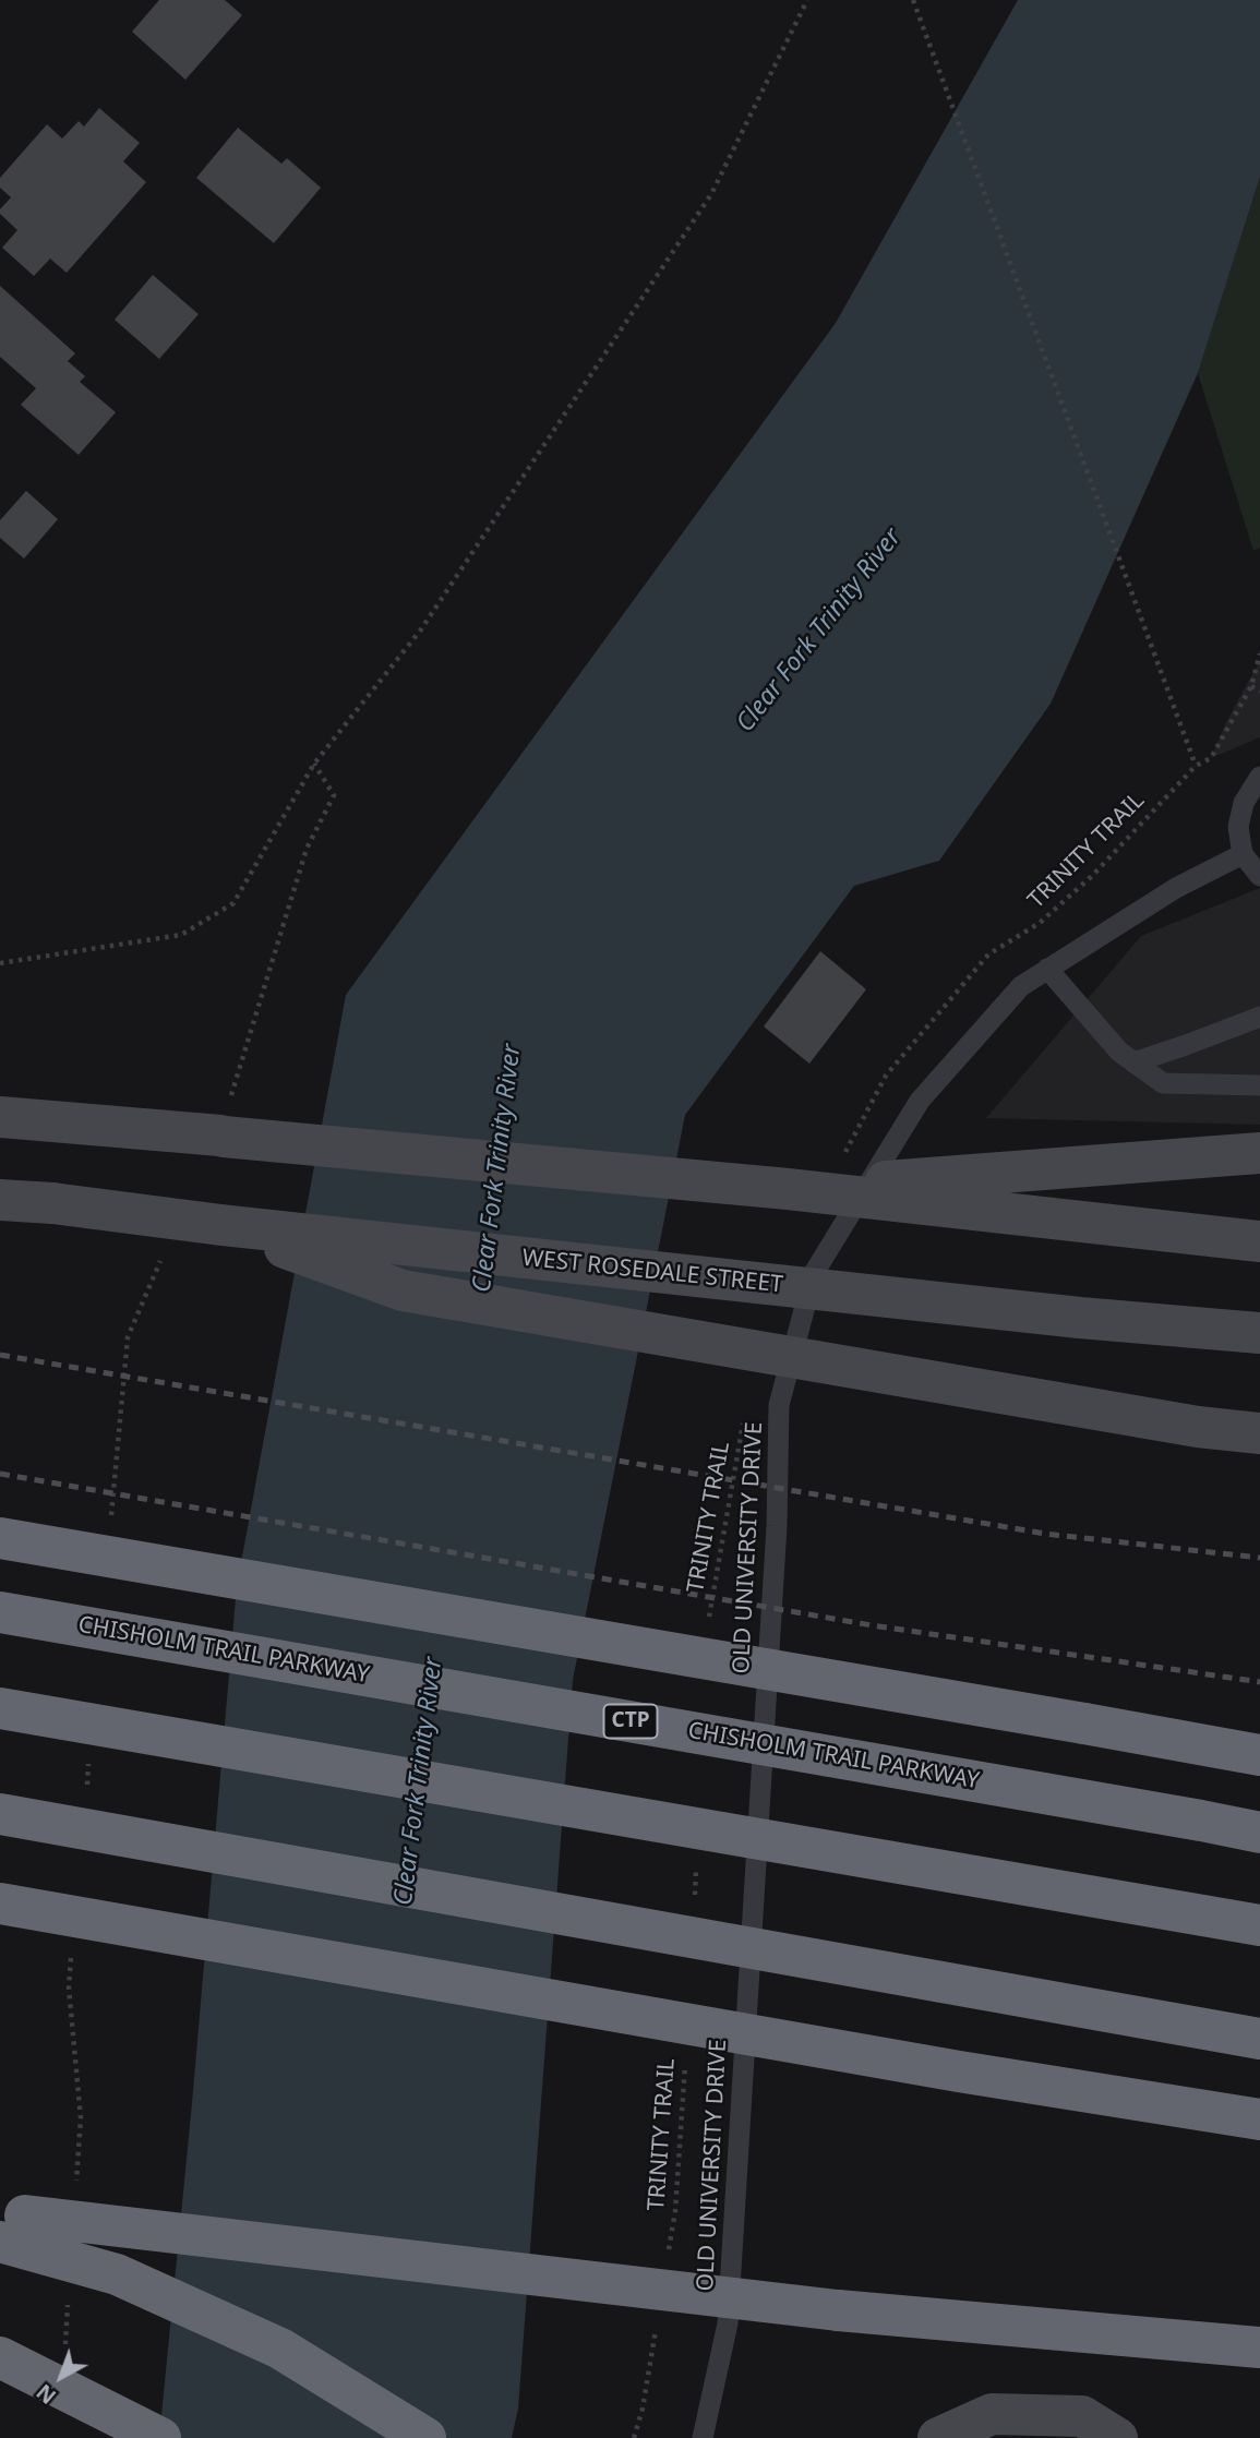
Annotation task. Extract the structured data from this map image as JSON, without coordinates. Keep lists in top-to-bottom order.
{
  "streets": {
    "highway": ["CHISHOLM TRAIL PARKWAY", "CTP"],
    "main road": ["WEST ROSEDALE STREET"],
    "lane": ["OLD UNIVERSITY DRIVE"],
    "path": ["TRINITY TRAIL"]
  },
  "water": ["Clear Fork Trinity River"],
  "north": "bottom left"
}
